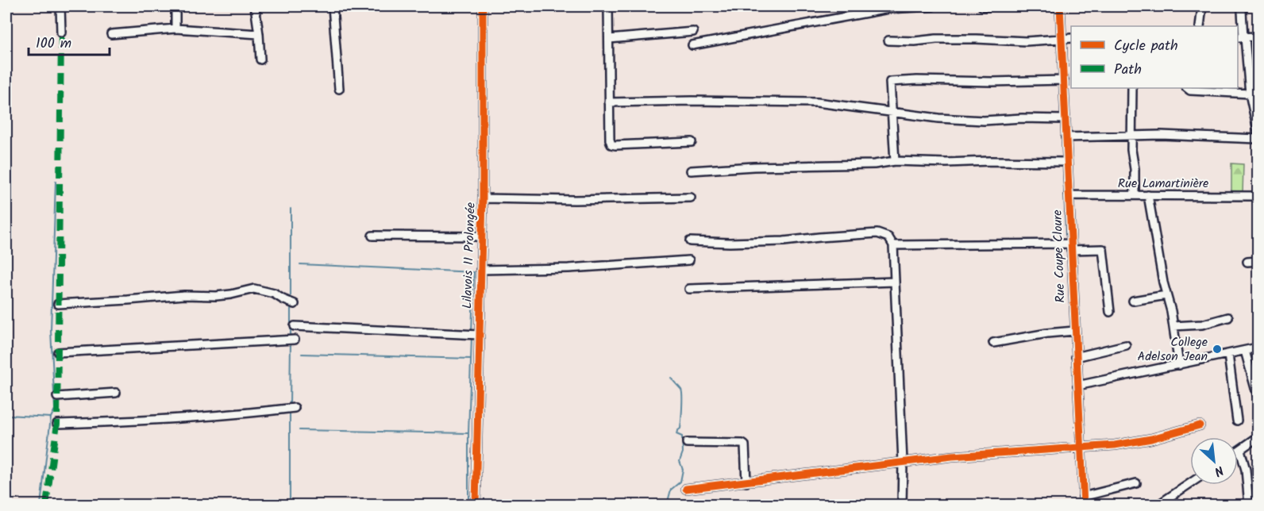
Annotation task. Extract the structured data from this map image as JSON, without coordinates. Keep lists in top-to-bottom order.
{
  "streets": {
    "street": ["Rue Lamartinière", "Lilavois 11 Prolongée", "Rue Coupe Cloure"]
  },
  "crossings": [
    ["Rue Lamartinière", "Rue Coupe Cloure"]
  ],
  "places": ["College Adelson Jean"],
  "legend": ["Cycle path", "Path"],
  "scale_bar": "100 m",
  "north": "bottom right"
}
